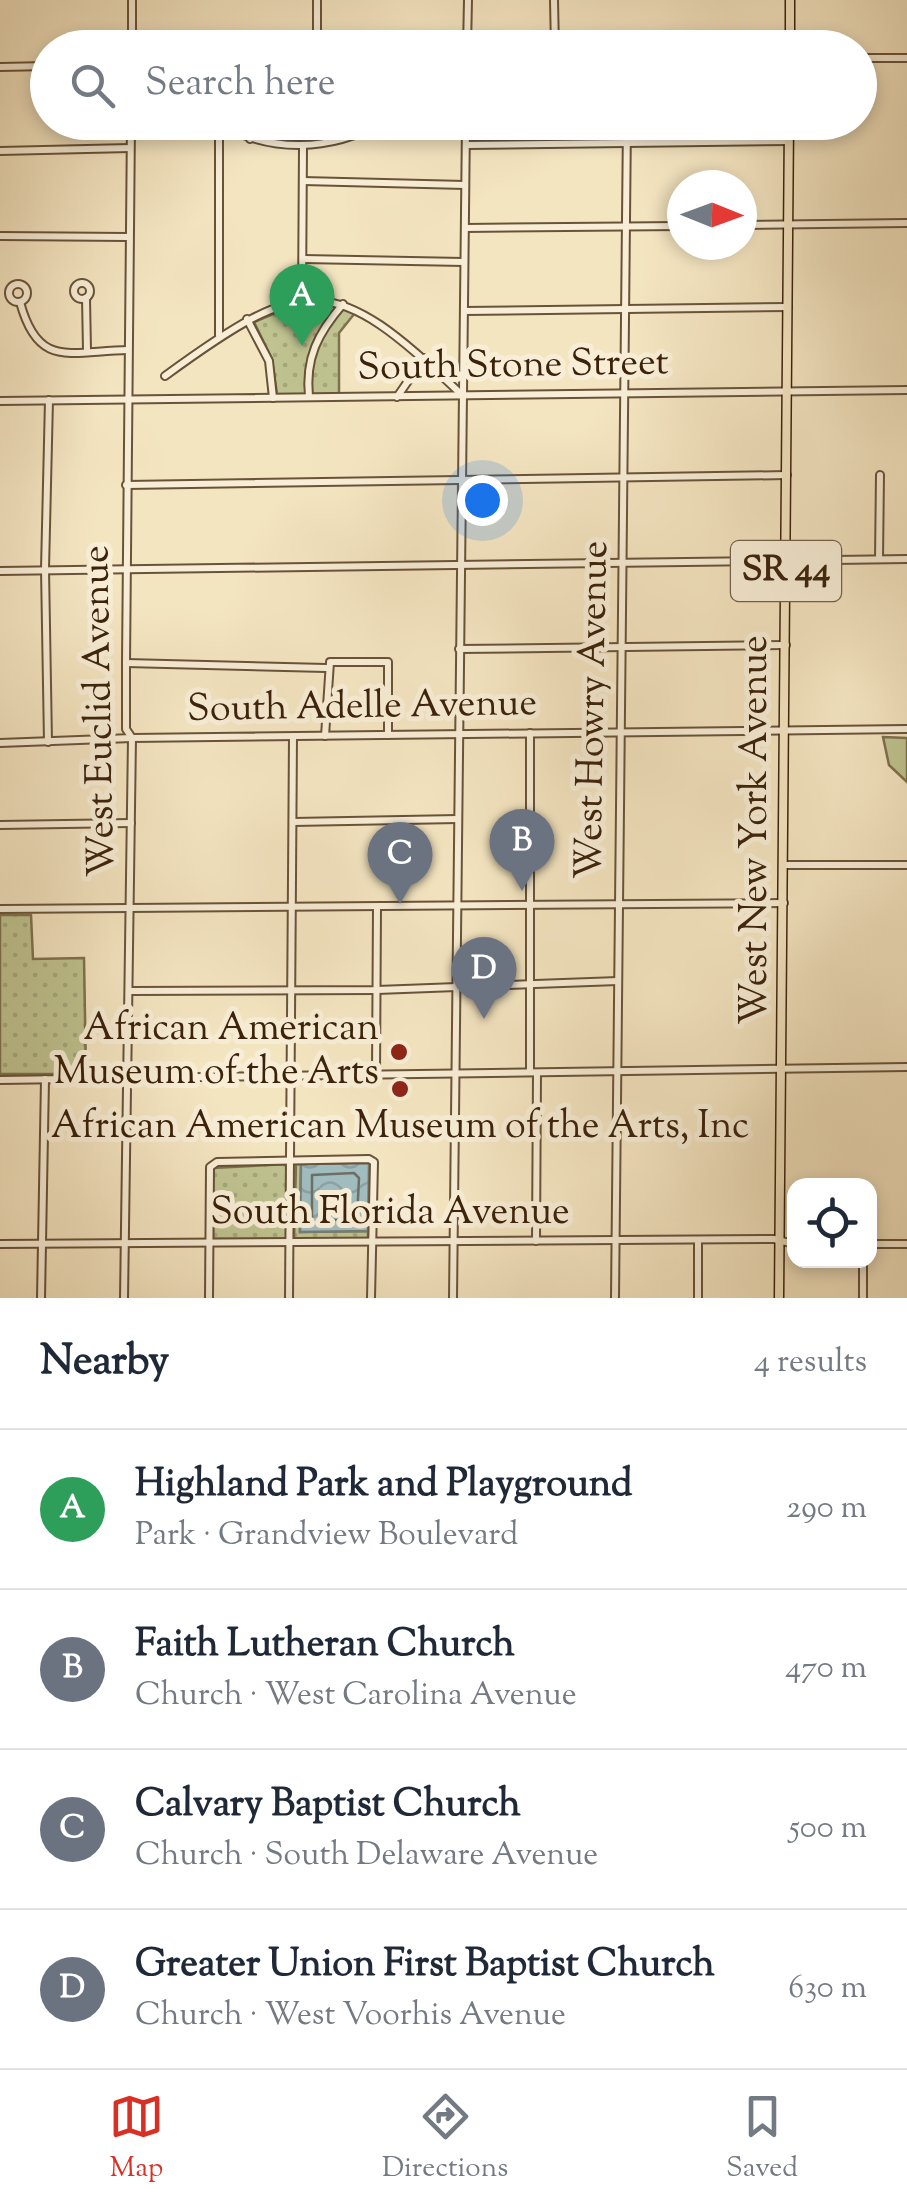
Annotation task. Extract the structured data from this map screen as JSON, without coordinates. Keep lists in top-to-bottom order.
{
  "streets": {
    "main road": ["SR 44", "West New York Avenue"],
    "street": [
      "South Stone Street",
      "South Adelle Avenue",
      "West Howry Avenue",
      "West Euclid Avenue",
      "South Florida Avenue"
    ]
  },
  "crossings": [
    ["South Stone Street", "West Howry Avenue"],
    ["South Stone Street", "West Euclid Avenue"],
    ["South Stone Street", "West New York Avenue"],
    ["South Adelle Avenue", "West Howry Avenue"],
    ["South Adelle Avenue", "West Euclid Avenue"],
    ["South Adelle Avenue", "West New York Avenue"],
    ["West Howry Avenue", "South Florida Avenue"],
    ["West Euclid Avenue", "South Florida Avenue"],
    ["West New York Avenue", "South Florida Avenue"]
  ],
  "places": ["African American Museum of the Arts", "African American Museum of the Arts, Inc"],
  "north": "right",
  "page": {
    "search": "Search here",
    "pins": [
      "A",
      "B",
      "C",
      "D"
    ],
    "heading": ["Nearby", "4 results"],
    "list": [
      {
        "mark": "A",
        "name": "Highland Park and Playground",
        "note": "Park · Grandview Boulevard",
        "value": "290 m"
      },
      {
        "mark": "B",
        "name": "Faith Lutheran Church",
        "note": "Church · West Carolina Avenue",
        "value": "470 m"
      },
      {
        "mark": "C",
        "name": "Calvary Baptist Church",
        "note": "Church · South Delaware Avenue",
        "value": "500 m"
      },
      {
        "mark": "D",
        "name": "Greater Union First Baptist Church",
        "note": "Church · West Voorhis Avenue",
        "value": "630 m"
      }
    ],
    "nav": ["Map", "Directions", "Saved"]
  }
}
